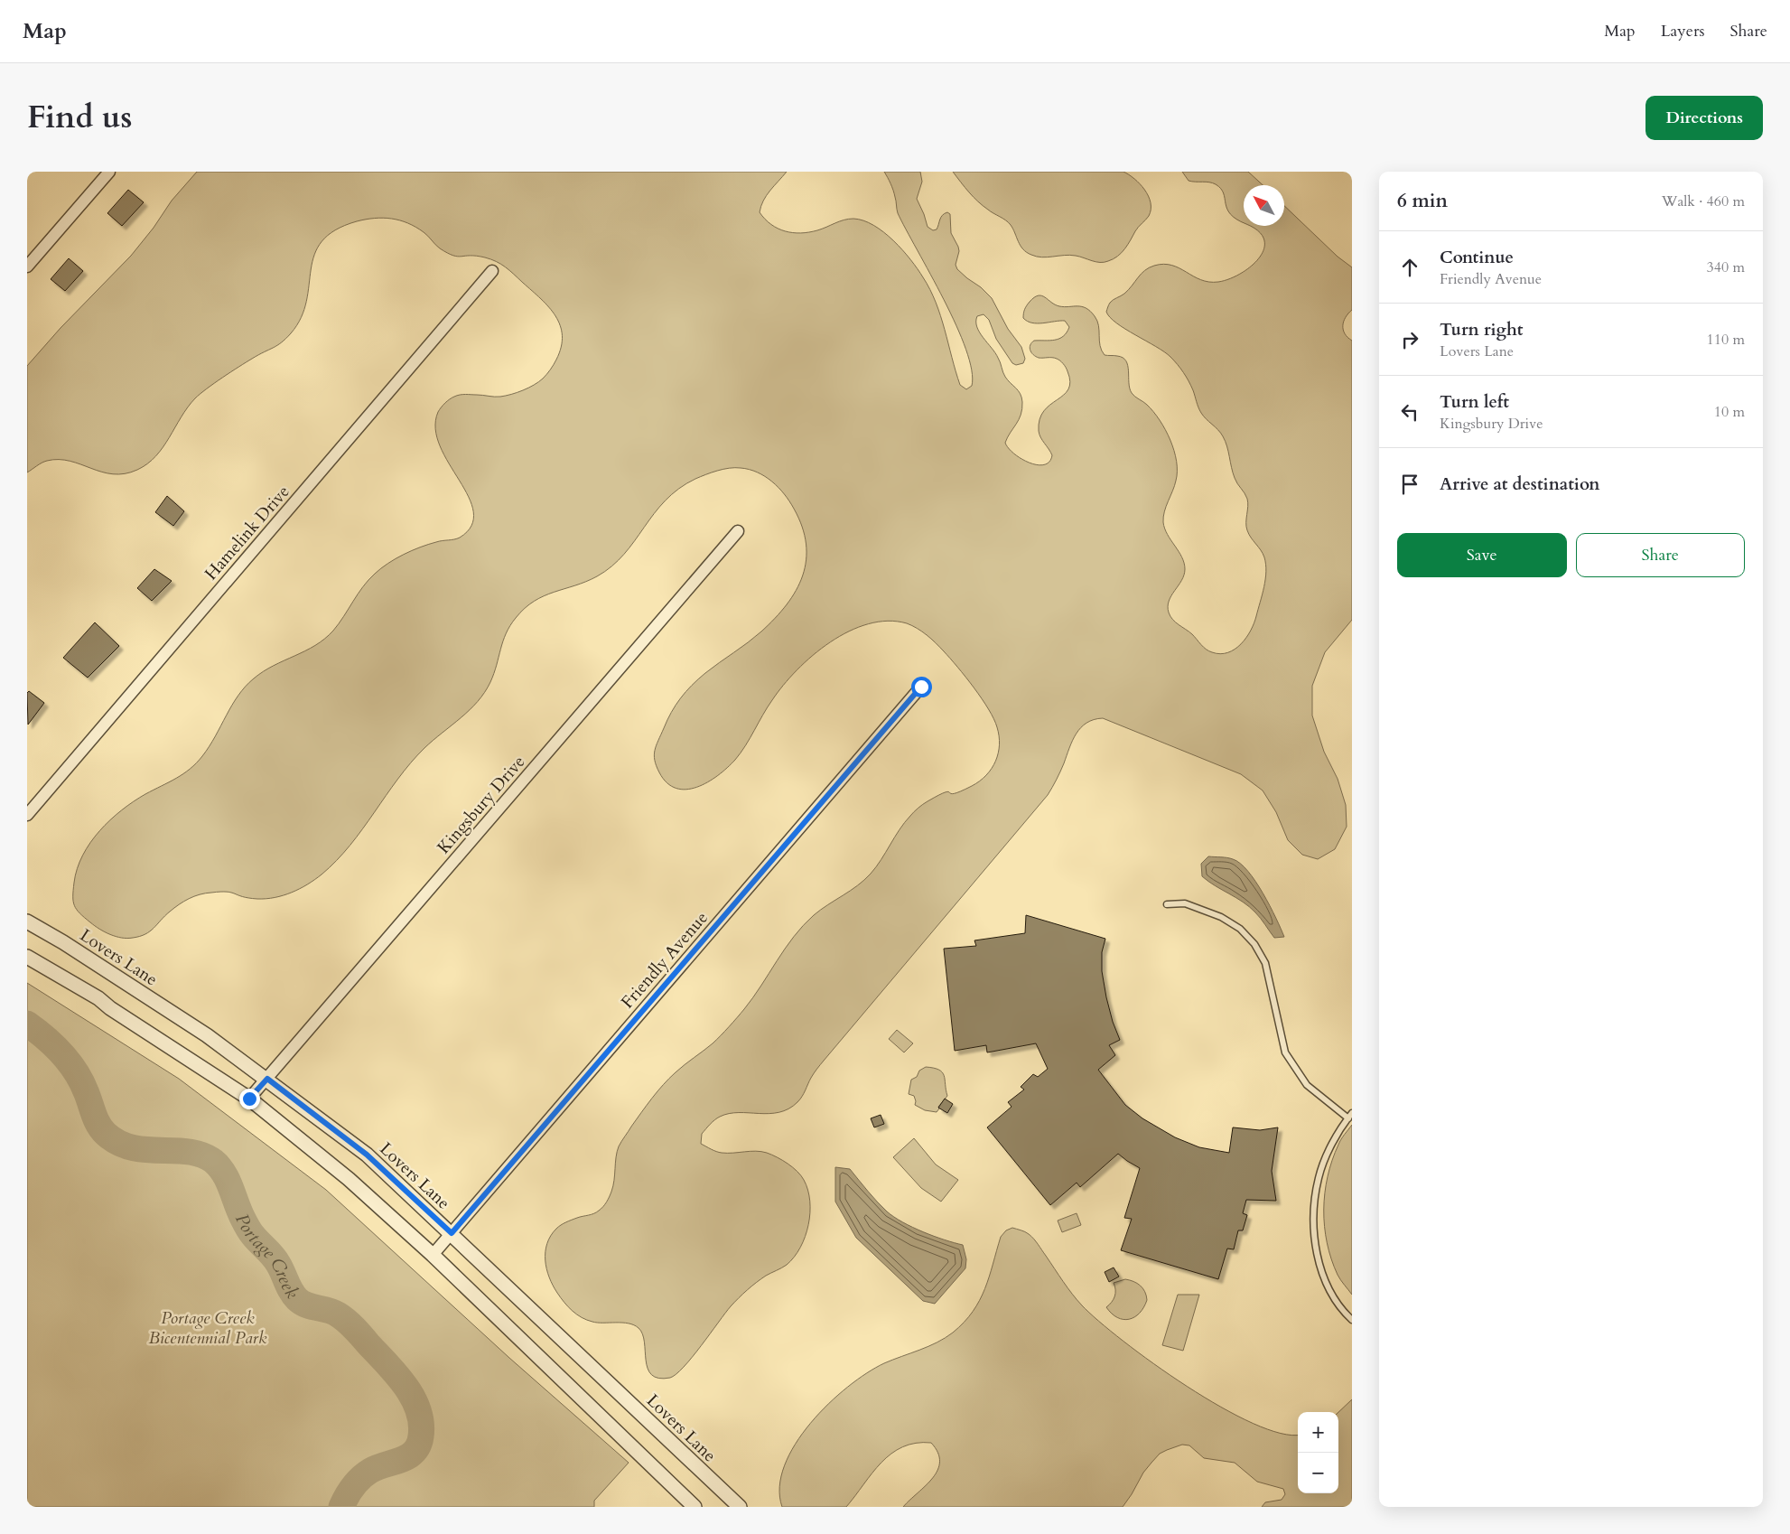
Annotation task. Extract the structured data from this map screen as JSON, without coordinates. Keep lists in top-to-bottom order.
{
  "streets": {
    "street": [
      "Hamelink Drive",
      "Kingsbury Drive",
      "Lovers Lane",
      "Friendly Avenue"
    ]
  },
  "crossings": [
    ["Kingsbury Drive", "Lovers Lane"],
    ["Lovers Lane", "Friendly Avenue"]
  ],
  "water": ["Portage Creek"],
  "parks": ["Portage Creek Bicentennial Park"],
  "north": "top left",
  "page": {
    "header": "Map",
    "nav": ["Map", "Layers", "Share"],
    "title": "Find us",
    "buttons": [
      "Directions",
      ["Save", "Share"]
    ],
    "heading": ["6 min", "Walk · 460 m"],
    "list": [
      ["Continue", "Friendly Avenue", "340 m"],
      ["Turn right", "Lovers Lane", "110 m"],
      ["Turn left", "Kingsbury Drive", "10 m"],
      "Arrive at destination"
    ],
    "map_buttons": ["+", "−"]
  }
}
